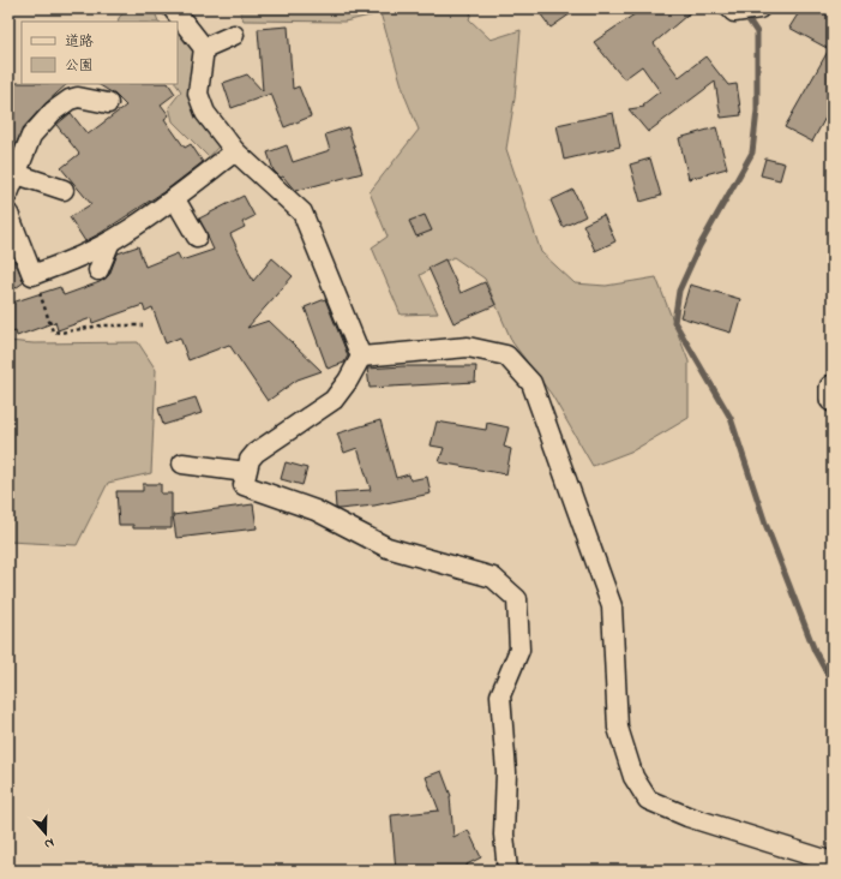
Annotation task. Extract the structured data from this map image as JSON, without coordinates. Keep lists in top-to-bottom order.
{
  "legend": ["道路", "公園"],
  "north": "bottom"
}
